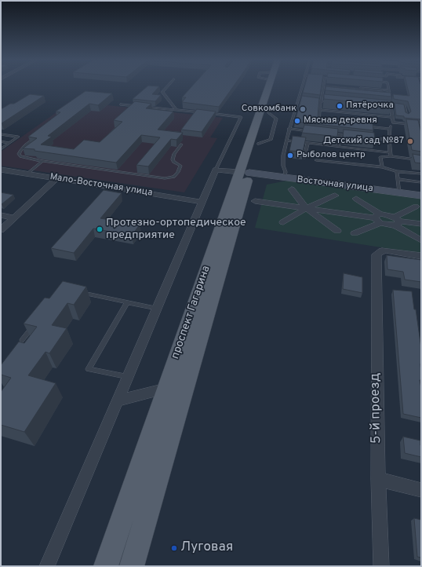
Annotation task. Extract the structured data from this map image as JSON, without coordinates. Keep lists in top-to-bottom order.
{
  "streets": {
    "main road": ["Восточная улица", "проспект Гагарина"],
    "street": ["Мало-Восточная улица", "5-й проезд"]
  },
  "crossings": [
    ["Восточная улица", "проспект Гагарина"]
  ],
  "places": [
    "Пятёрочка",
    "Совкомбанк",
    "Мясная деревня",
    "Детский сад №87",
    "Рыболов центр",
    "Протезно-ортопедическое предприятие",
    "Луговая"
  ]
}
